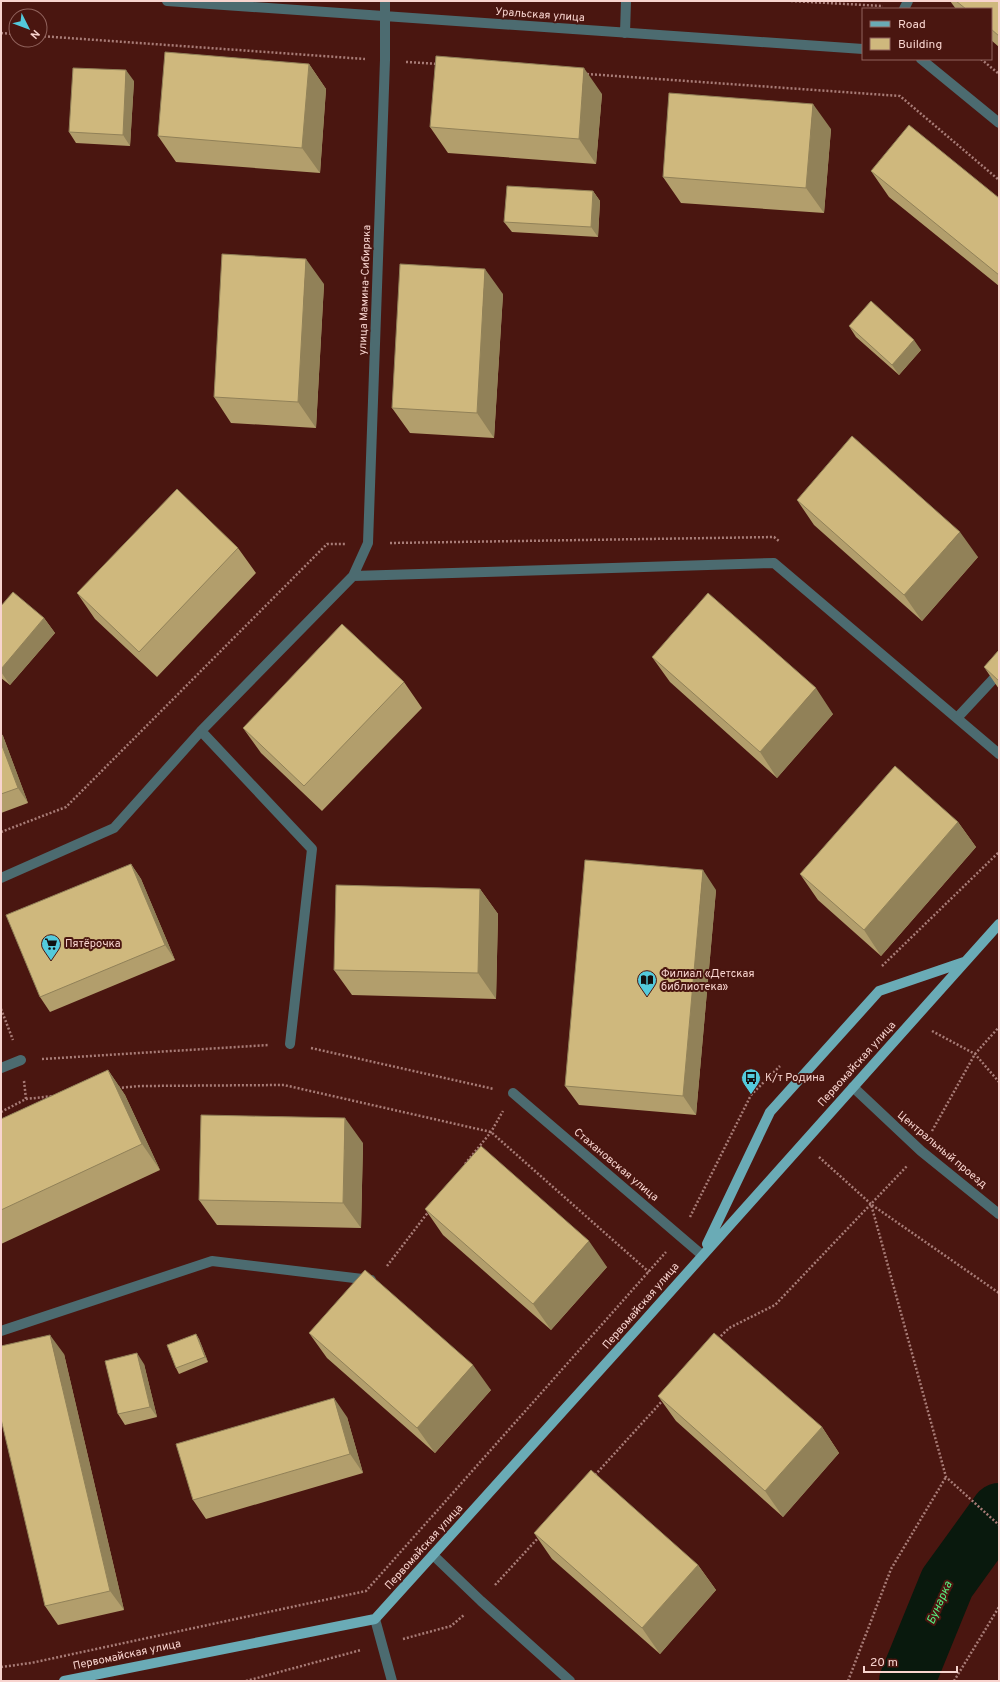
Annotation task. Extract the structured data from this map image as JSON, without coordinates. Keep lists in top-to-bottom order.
{
  "streets": {
    "main road": ["Первомайская улица"],
    "street": [
      "Уральская улица",
      "улица Мамина-Сибиряка",
      "Центральный проезд",
      "Стахановская улица"
    ]
  },
  "crossings": [
    ["Уральская улица", "улица Мамина-Сибиряка"],
    ["Первомайская улица", "Центральный проезд"],
    ["Первомайская улица", "Стахановская улица"]
  ],
  "water": ["Бунарка"],
  "places": {
    "supermarket": ["Пятёрочка"],
    "library": ["Филиал «Детская библиотека»"],
    "bus stop": ["К/т Родина"]
  },
  "legend": ["Road", "Building"],
  "scale_bar": "20 m",
  "north": "bottom right"
}
